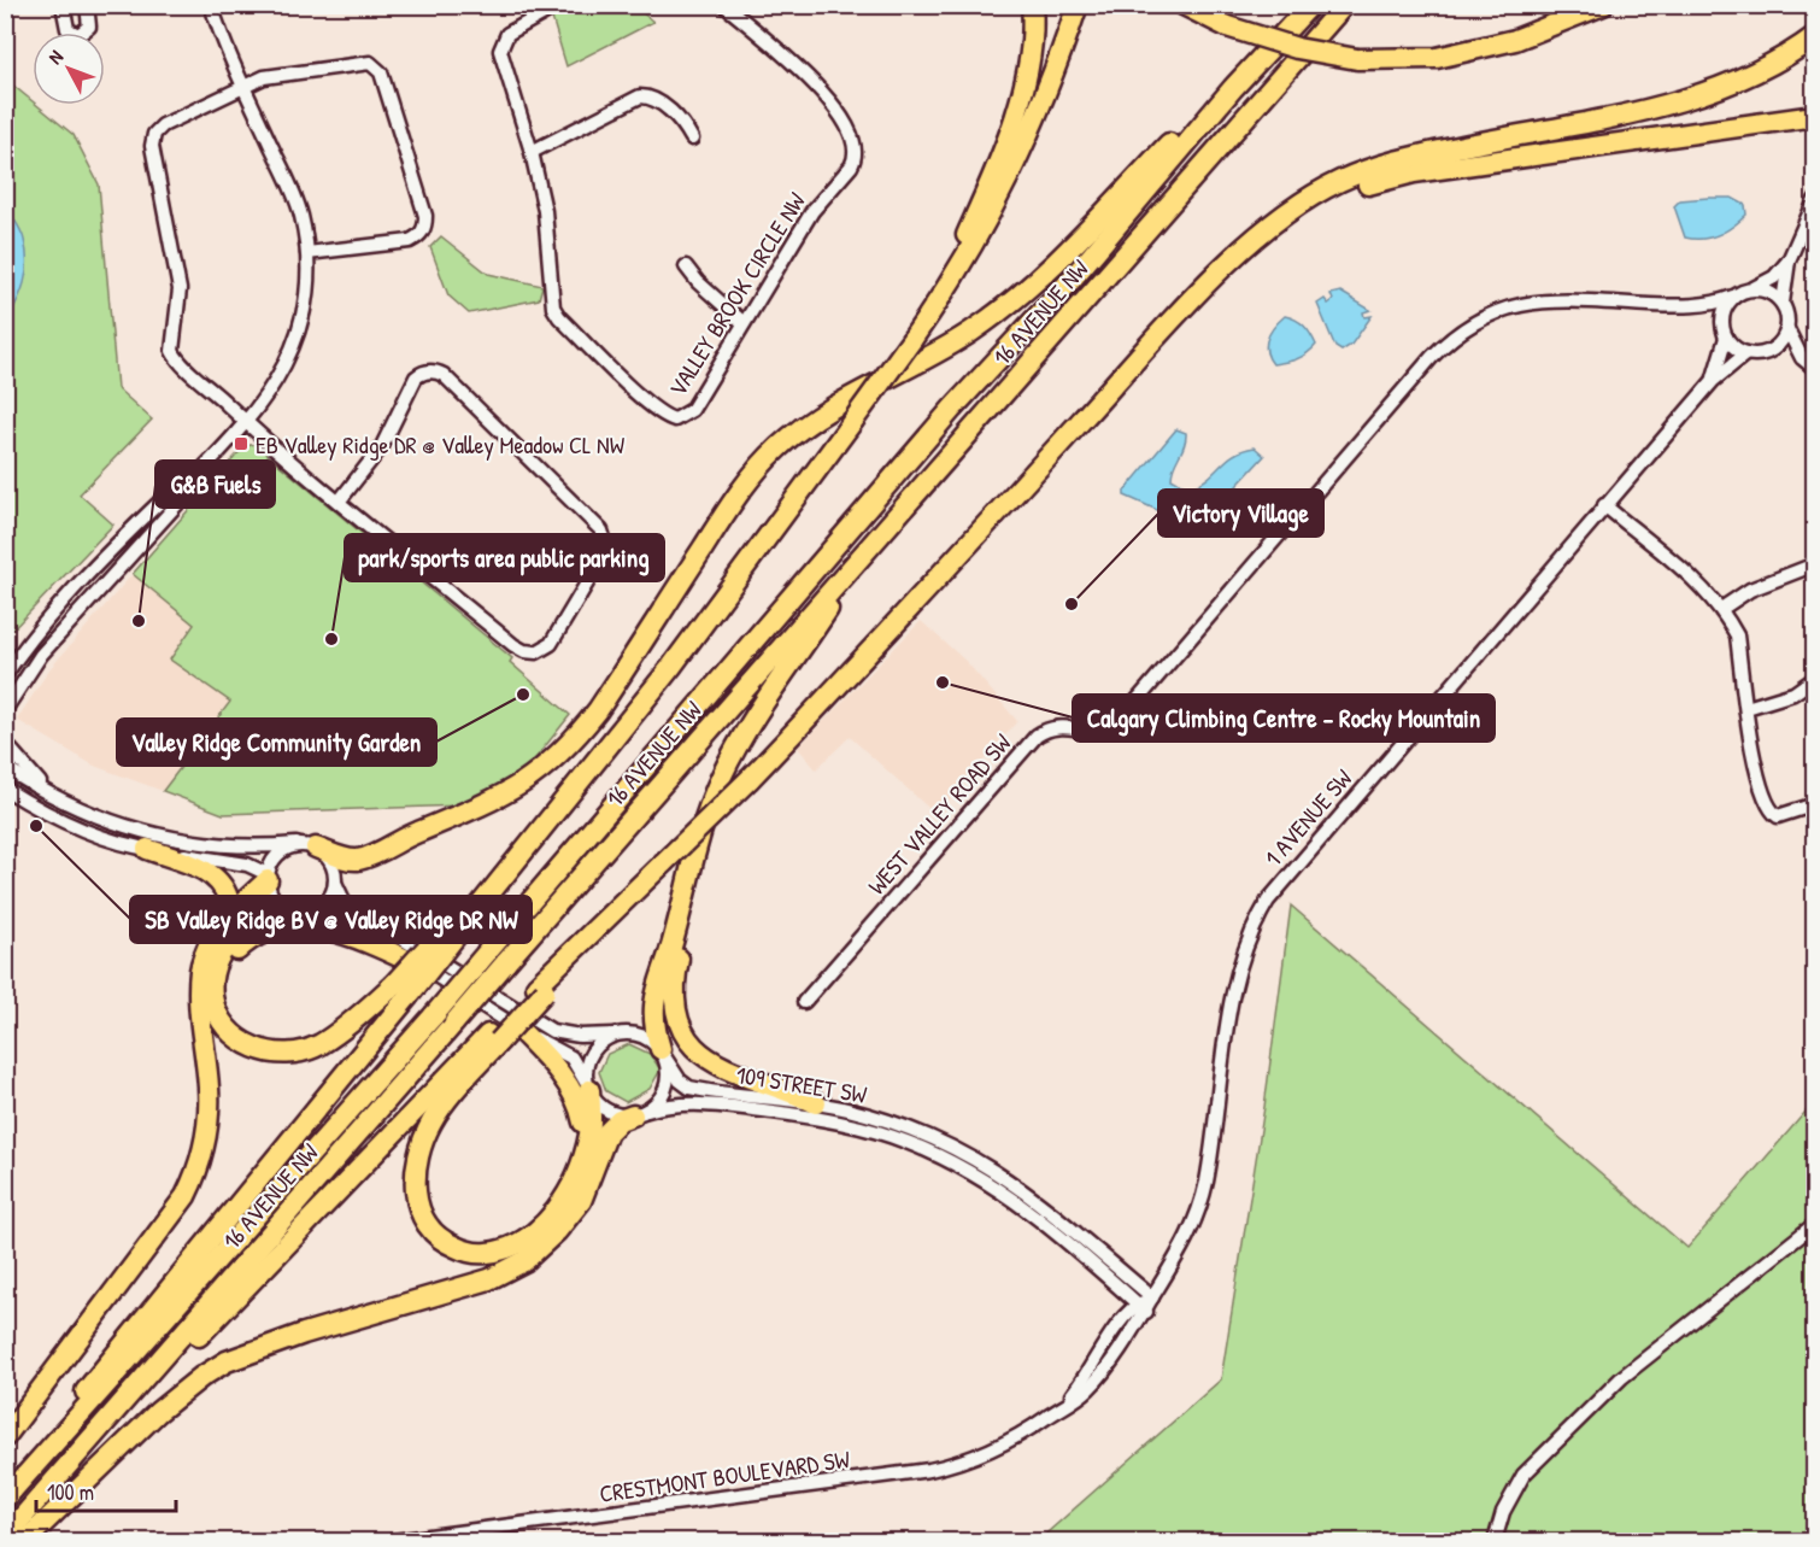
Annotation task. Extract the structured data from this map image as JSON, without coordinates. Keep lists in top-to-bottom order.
{
  "streets": {
    "highway": ["16 AVENUE NW"],
    "street": [
      "VALLEY BROOK CIRCLE NW",
      "WEST VALLEY ROAD SW",
      "1 AVENUE SW",
      "109 STREET SW",
      "CRESTMONT BOULEVARD SW"
    ]
  },
  "crossings": [
    ["WEST VALLEY ROAD SW", "1 AVENUE SW"],
    ["1 AVENUE SW", "109 STREET SW"],
    ["109 STREET SW", "CRESTMONT BOULEVARD SW"]
  ],
  "places": {
    "transit": ["EB Valley Ridge DR @ Valley Meadow CL NW"],
    "other": [
      "Victory Village",
      "G&B Fuels",
      "park/sports area public parking",
      "Calgary Climbing Centre – Rocky Mountain",
      "Valley Ridge Community Garden",
      "SB Valley Ridge BV @ Valley Ridge DR NW"
    ]
  },
  "scale_bar": "100 m",
  "north": "top left"
}
